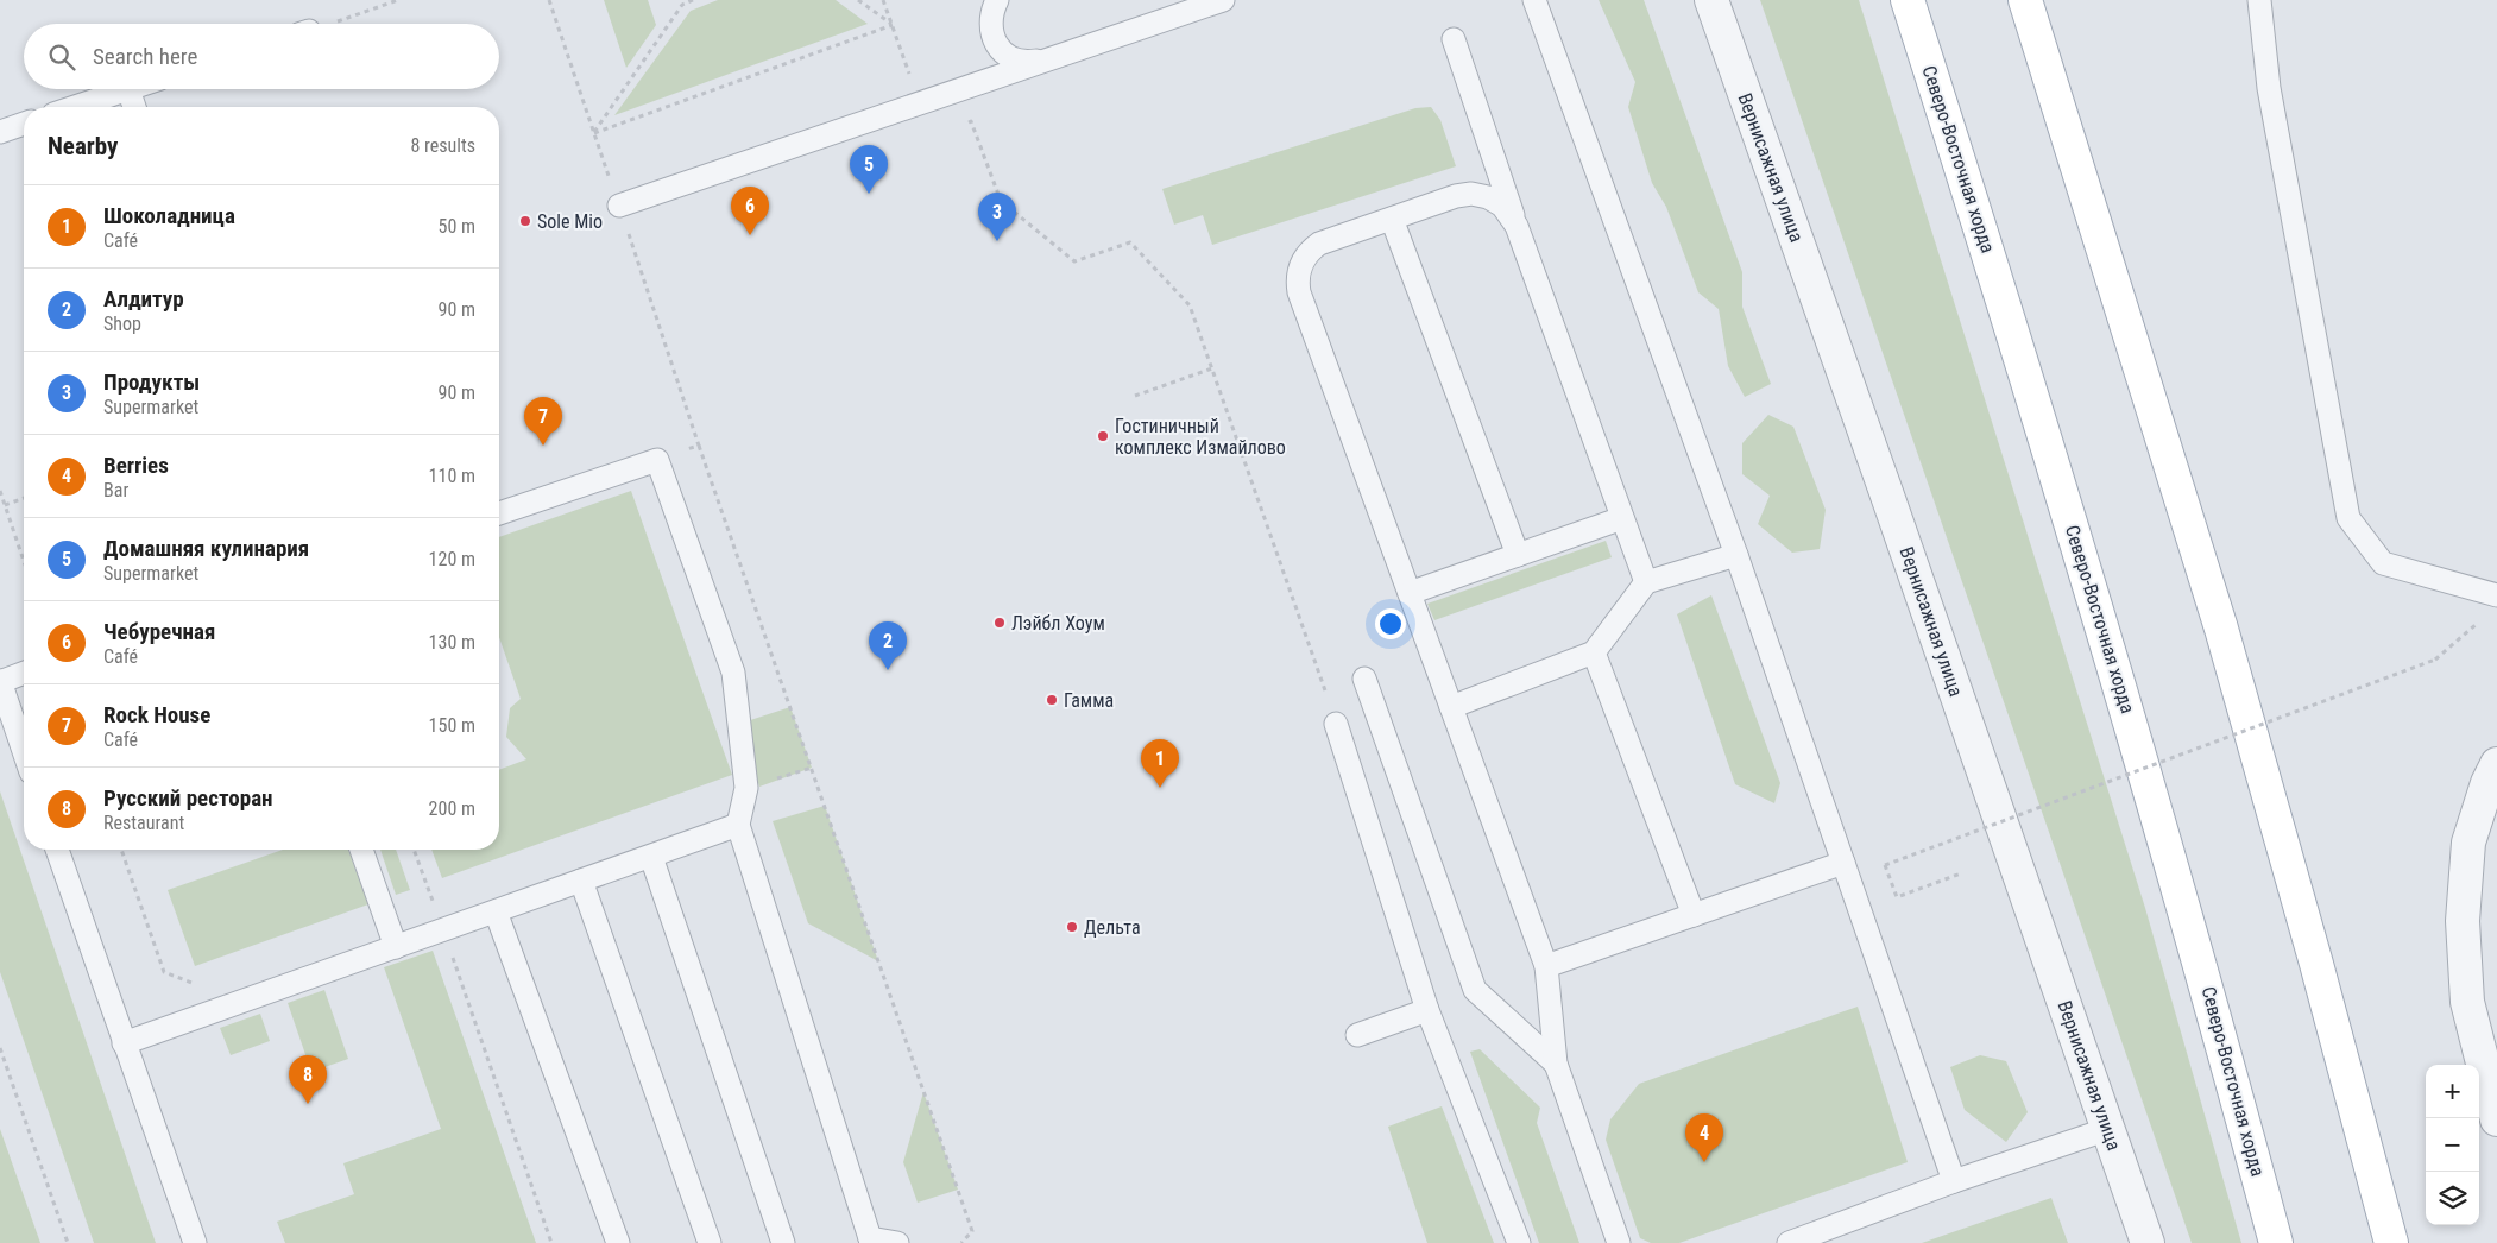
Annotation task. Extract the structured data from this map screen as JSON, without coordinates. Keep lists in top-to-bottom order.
{
  "streets": {
    "main road": ["Северо-Восточная хорда"],
    "street": ["Вернисажная улица"]
  },
  "places": [
    "Sole Mio",
    "Гостиничный комплекс Измайлово",
    "Лэйбл Хоум",
    "Гамма",
    "Дельта"
  ],
  "page": {
    "search": "Search here",
    "heading": ["Nearby", "8 results"],
    "pins": [
      "5",
      "6",
      "3",
      "7",
      "2",
      "1",
      "8",
      "4"
    ],
    "list": [
      {
        "mark": "1",
        "name": "Шоколадница",
        "note": "Café",
        "value": "50 m"
      },
      {
        "mark": "2",
        "name": "Алдитур",
        "note": "Shop",
        "value": "90 m"
      },
      {
        "mark": "3",
        "name": "Продукты",
        "note": "Supermarket",
        "value": "90 m"
      },
      {
        "mark": "4",
        "name": "Berries",
        "note": "Bar",
        "value": "110 m"
      },
      {
        "mark": "5",
        "name": "Домашняя кулинария",
        "note": "Supermarket",
        "value": "120 m"
      },
      {
        "mark": "6",
        "name": "Чебуречная",
        "note": "Café",
        "value": "130 m"
      },
      {
        "mark": "7",
        "name": "Rock House",
        "note": "Café",
        "value": "150 m"
      },
      {
        "mark": "8",
        "name": "Русский ресторан",
        "note": "Restaurant",
        "value": "200 m"
      }
    ],
    "map_buttons": ["+", "−"]
  }
}
